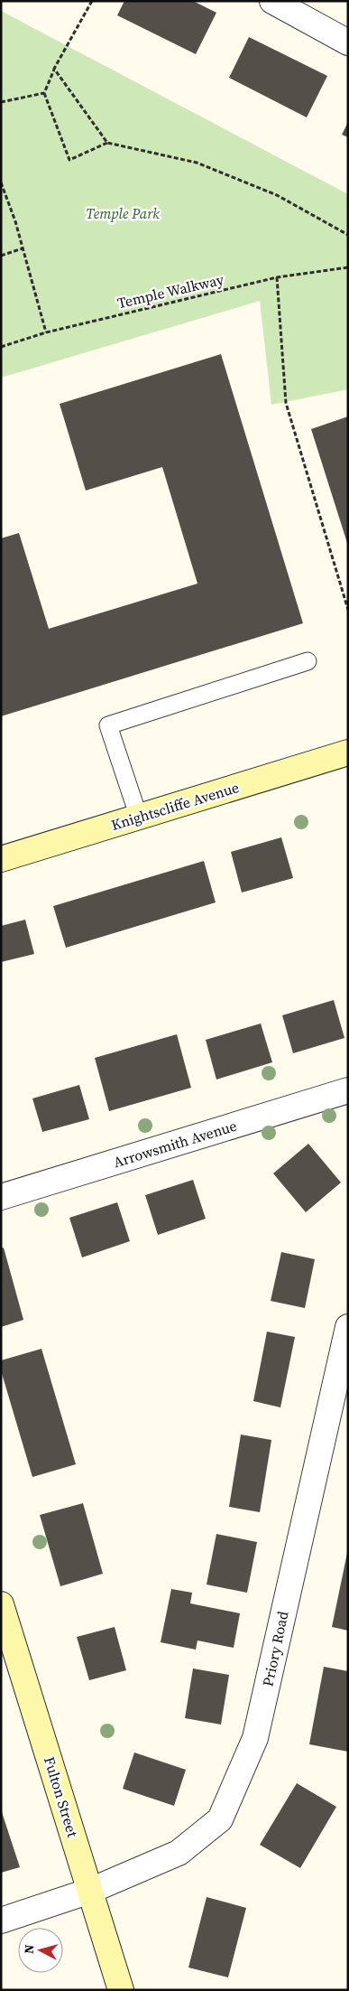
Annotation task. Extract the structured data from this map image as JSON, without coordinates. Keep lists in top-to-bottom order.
{
  "streets": {
    "street": [
      "Knightscliffe Avenue",
      "Arrowsmith Avenue",
      "Priory Road",
      "Fulton Street"
    ],
    "path": ["Temple Walkway"]
  },
  "crossings": [
    ["Priory Road", "Fulton Street"]
  ],
  "parks": ["Temple Park"],
  "north": "left"
}
